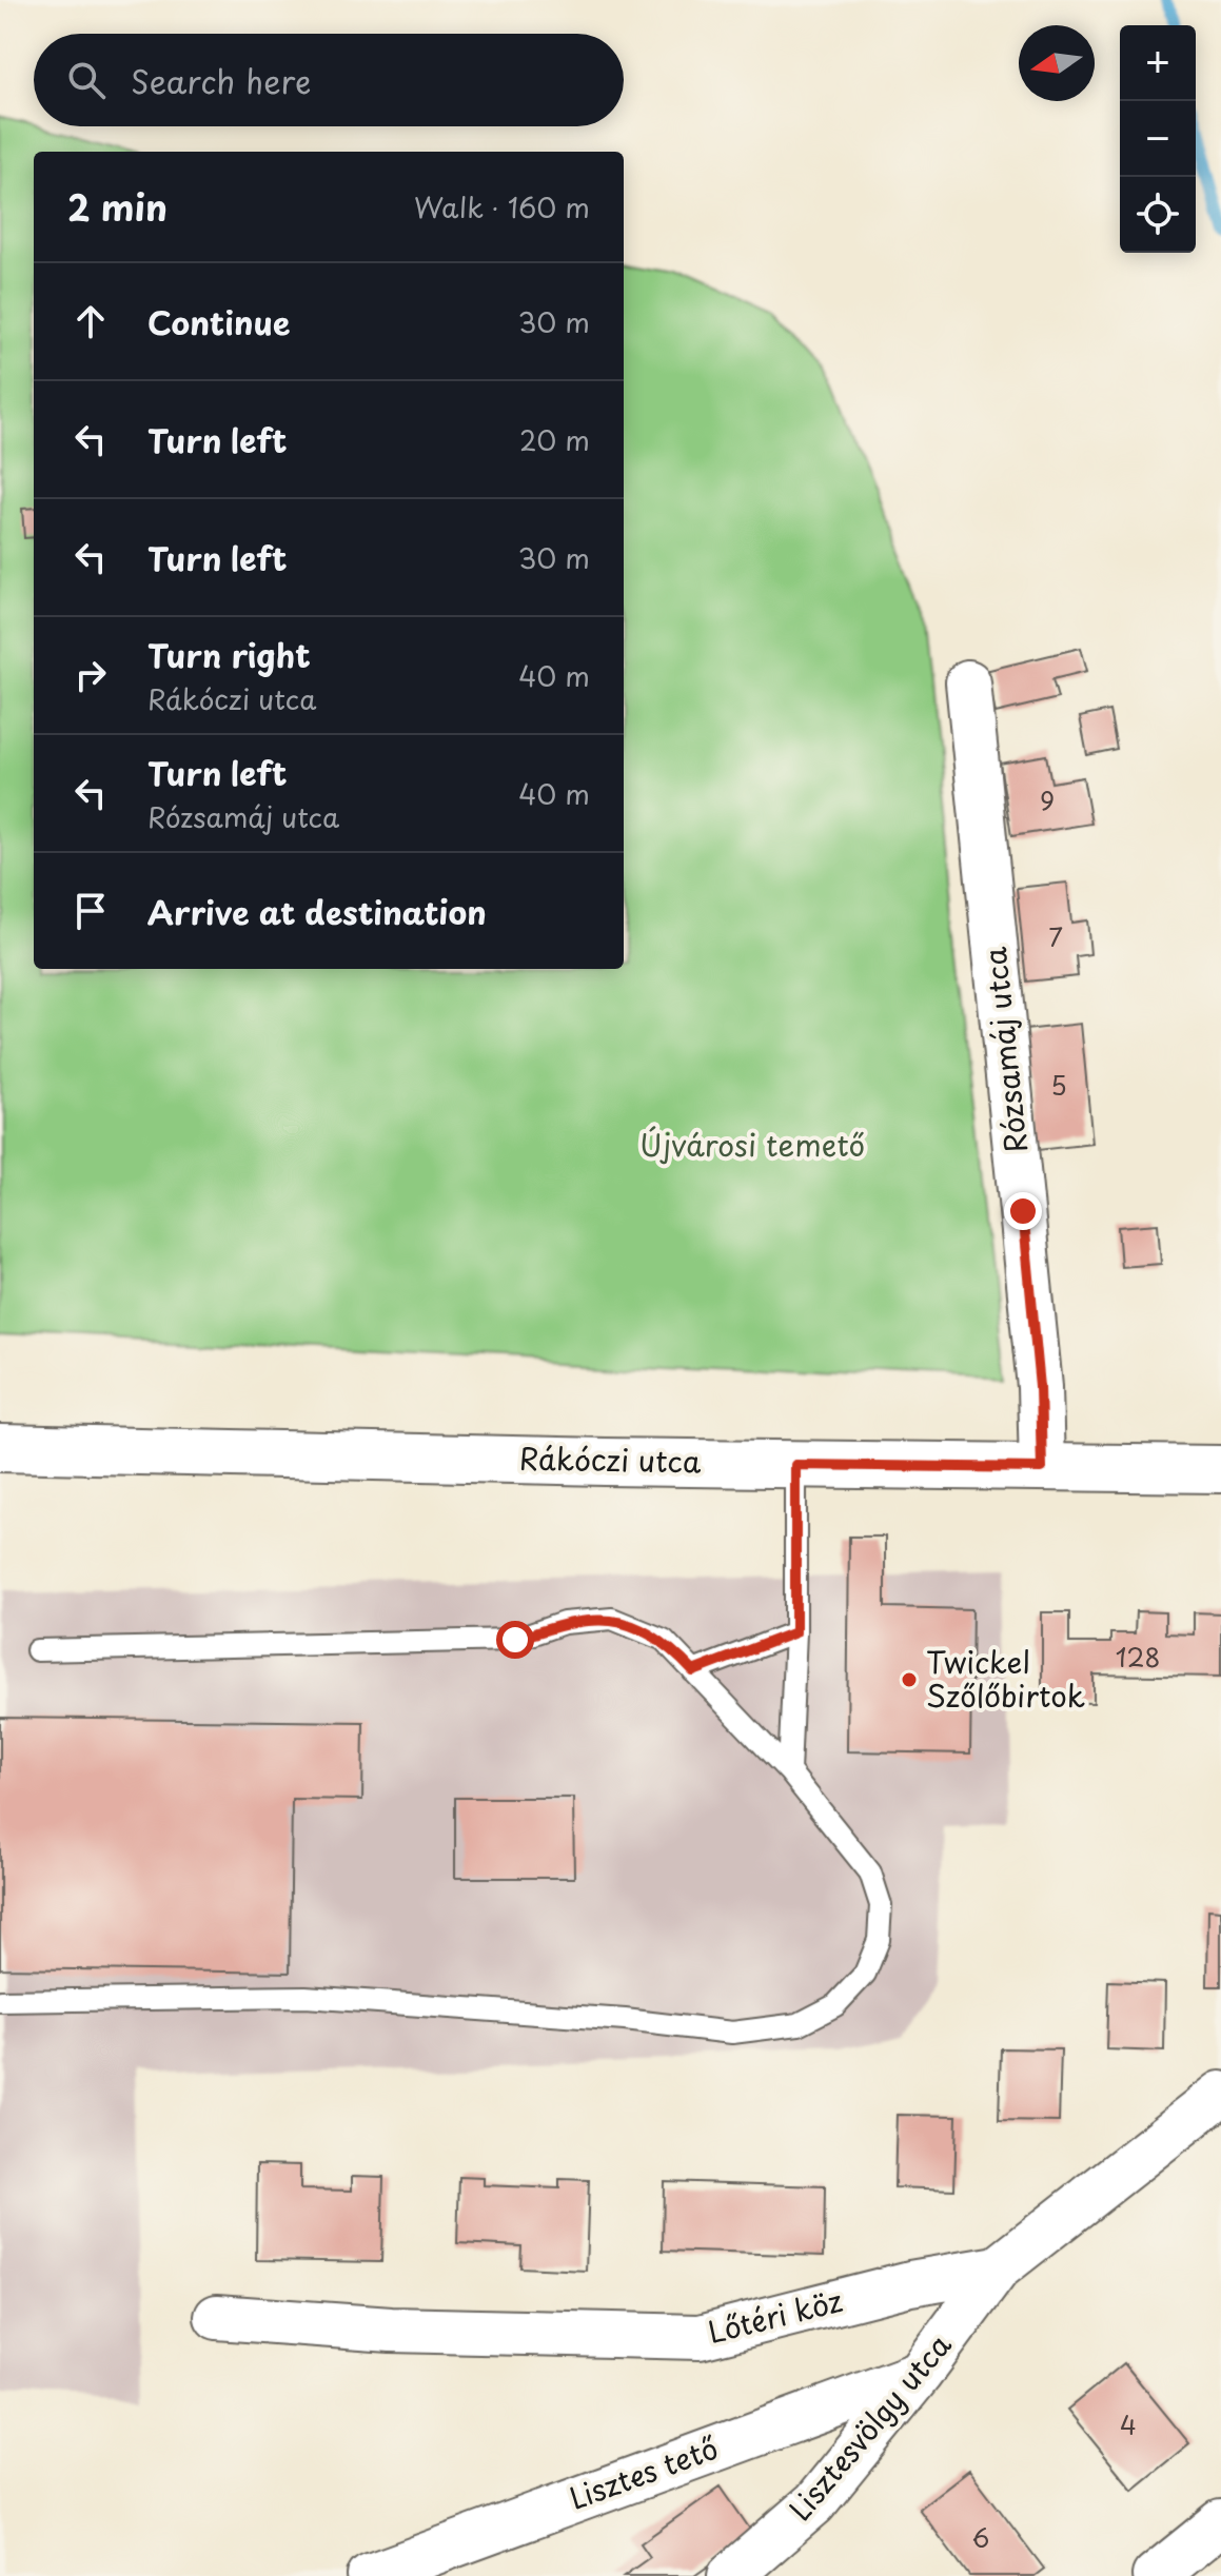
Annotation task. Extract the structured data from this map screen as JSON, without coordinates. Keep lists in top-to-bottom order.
{
  "streets": {
    "street": [
      "Rózsamáj utca",
      "Rákóczi utca",
      "Lőtéri köz",
      "Lisztesvölgy utca",
      "Lisztes tető"
    ]
  },
  "crossings": [
    ["Rózsamáj utca", "Rákóczi utca"],
    ["Lőtéri köz", "Lisztesvölgy utca"],
    ["Lisztesvölgy utca", "Lisztes tető"]
  ],
  "parks": ["Újvárosi temető"],
  "places": ["Twickel Szőlőbirtok"],
  "house_numbers": [
    "9",
    "7",
    "5",
    "128",
    "4",
    "6"
  ],
  "north": "left",
  "page": {
    "map_buttons": ["+", "−"],
    "search": "Search here",
    "heading": ["2 min", "Walk · 160 m"],
    "list": [
      ["Continue", "30 m"],
      ["Turn left", "20 m"],
      ["Turn left", "30 m"],
      ["Turn right", "Rákóczi utca", "40 m"],
      ["Turn left", "Rózsamáj utca", "40 m"],
      "Arrive at destination"
    ]
  }
}
